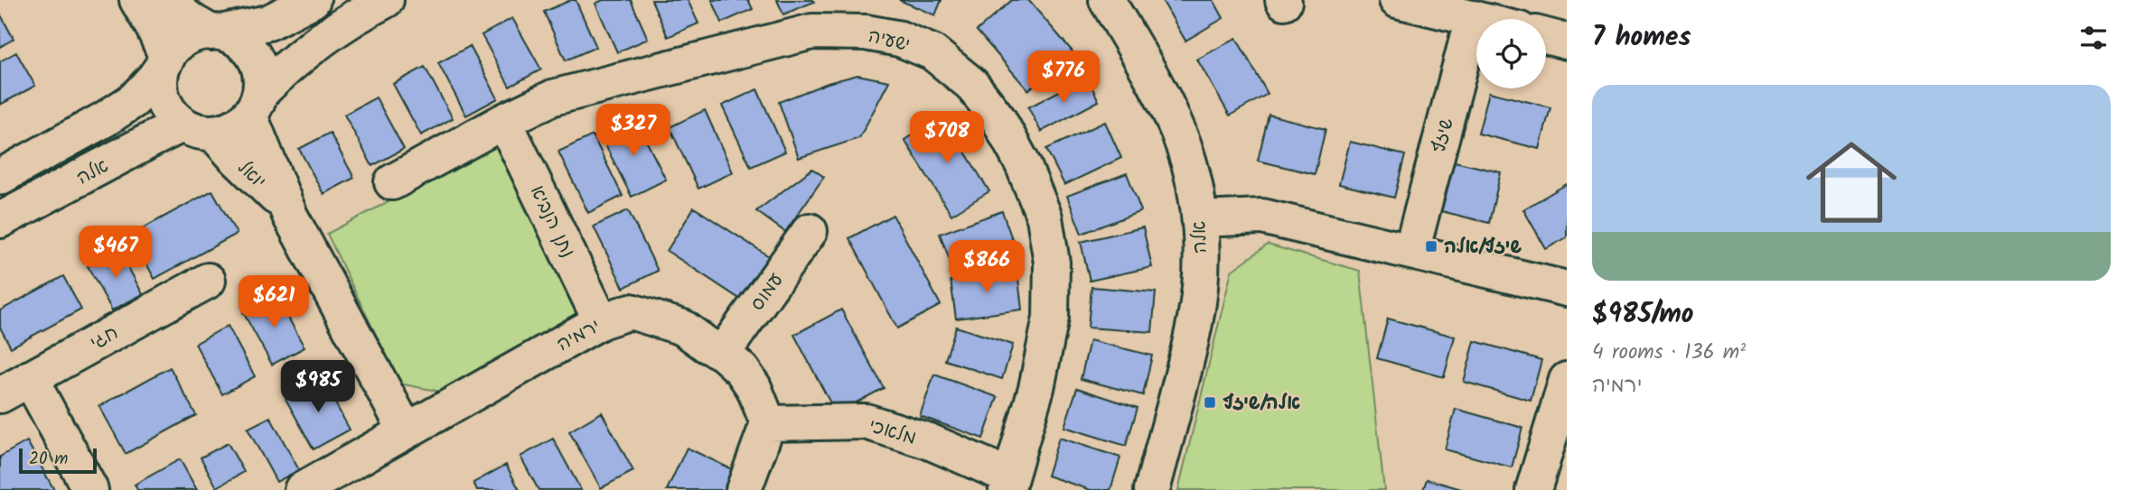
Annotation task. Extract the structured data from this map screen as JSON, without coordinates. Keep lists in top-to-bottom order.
{
  "streets": {
    "street": [
      "ישעיה",
      "שיזף",
      "אלה",
      "יואל",
      "נתן הנביא",
      "עמוס",
      "ירמיה",
      "חגי",
      "מלאכי"
    ]
  },
  "crossings": [
    ["ישעיה", "נתן הנביא"],
    ["ישעיה", "מלאכי"],
    ["אלה", "יואל"],
    ["יואל", "ירמיה"],
    ["נתן הנביא", "ירמיה"],
    ["עמוס", "ירמיה"],
    ["ירמיה", "מלאכי"]
  ],
  "places": {
    "transit": ["שיזף/אלה", "אלה/שיזף"]
  },
  "scale_bar": "20 m",
  "page": {
    "heading": "7 homes",
    "price": [
      "$776",
      "$327",
      "$708",
      "$467",
      "$866",
      "$621",
      "$985"
    ],
    "list": [
      {
        "name": "$985/mo",
        "note": "4 rooms · 136 m² · ירמיה"
      }
    ],
    "scale": "20 m"
  }
}
